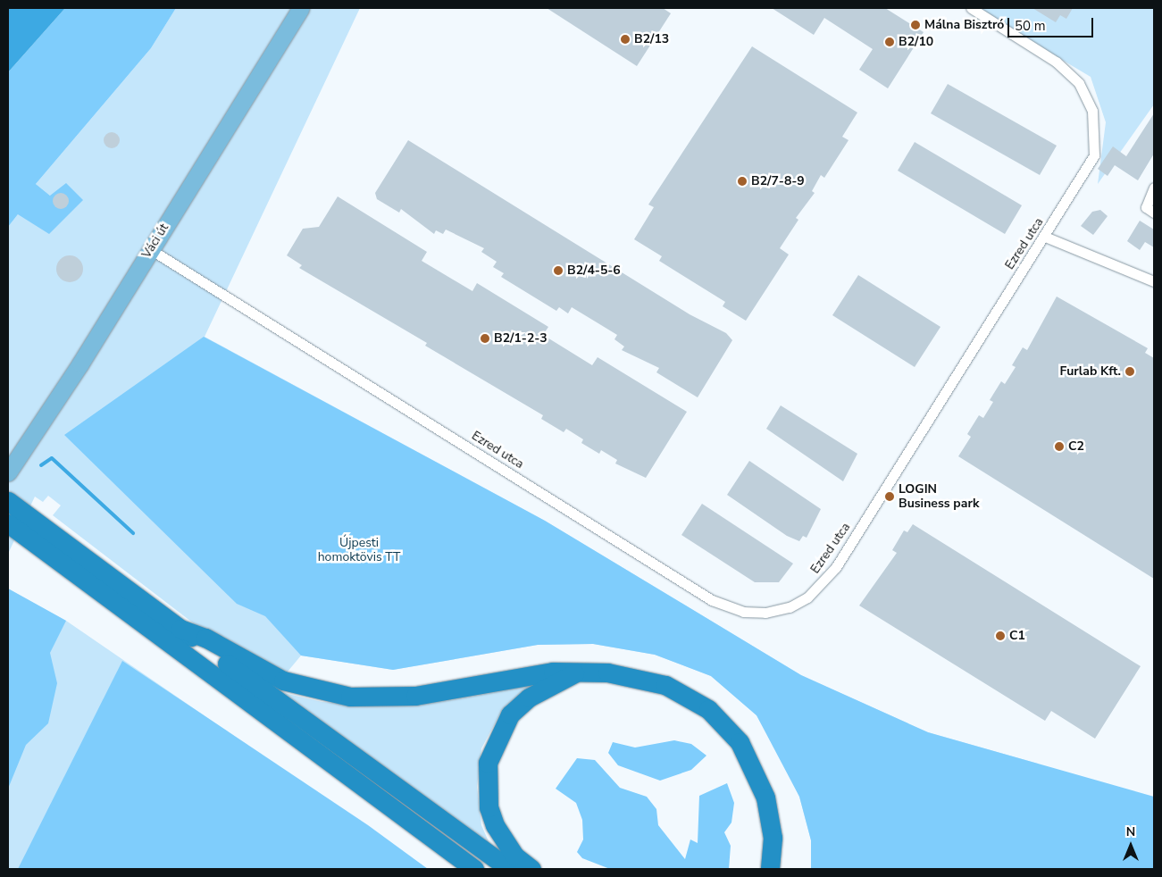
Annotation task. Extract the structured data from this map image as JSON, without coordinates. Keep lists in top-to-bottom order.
{
  "streets": {
    "main road": ["Váci út"],
    "street": ["Ezred utca"]
  },
  "crossings": [
    ["Váci út", "Ezred utca"]
  ],
  "parks": ["Újpesti homoktövis TT"],
  "places": [
    "Málna Bisztró",
    "B2/13",
    "B2/10",
    "B2/7-8-9",
    "B2/4-5-6",
    "B2/1-2-3",
    "Furlab Kft.",
    "C2",
    "LOGIN Business park",
    "C1"
  ],
  "scale_bar": "50 m",
  "north": "top"
}
